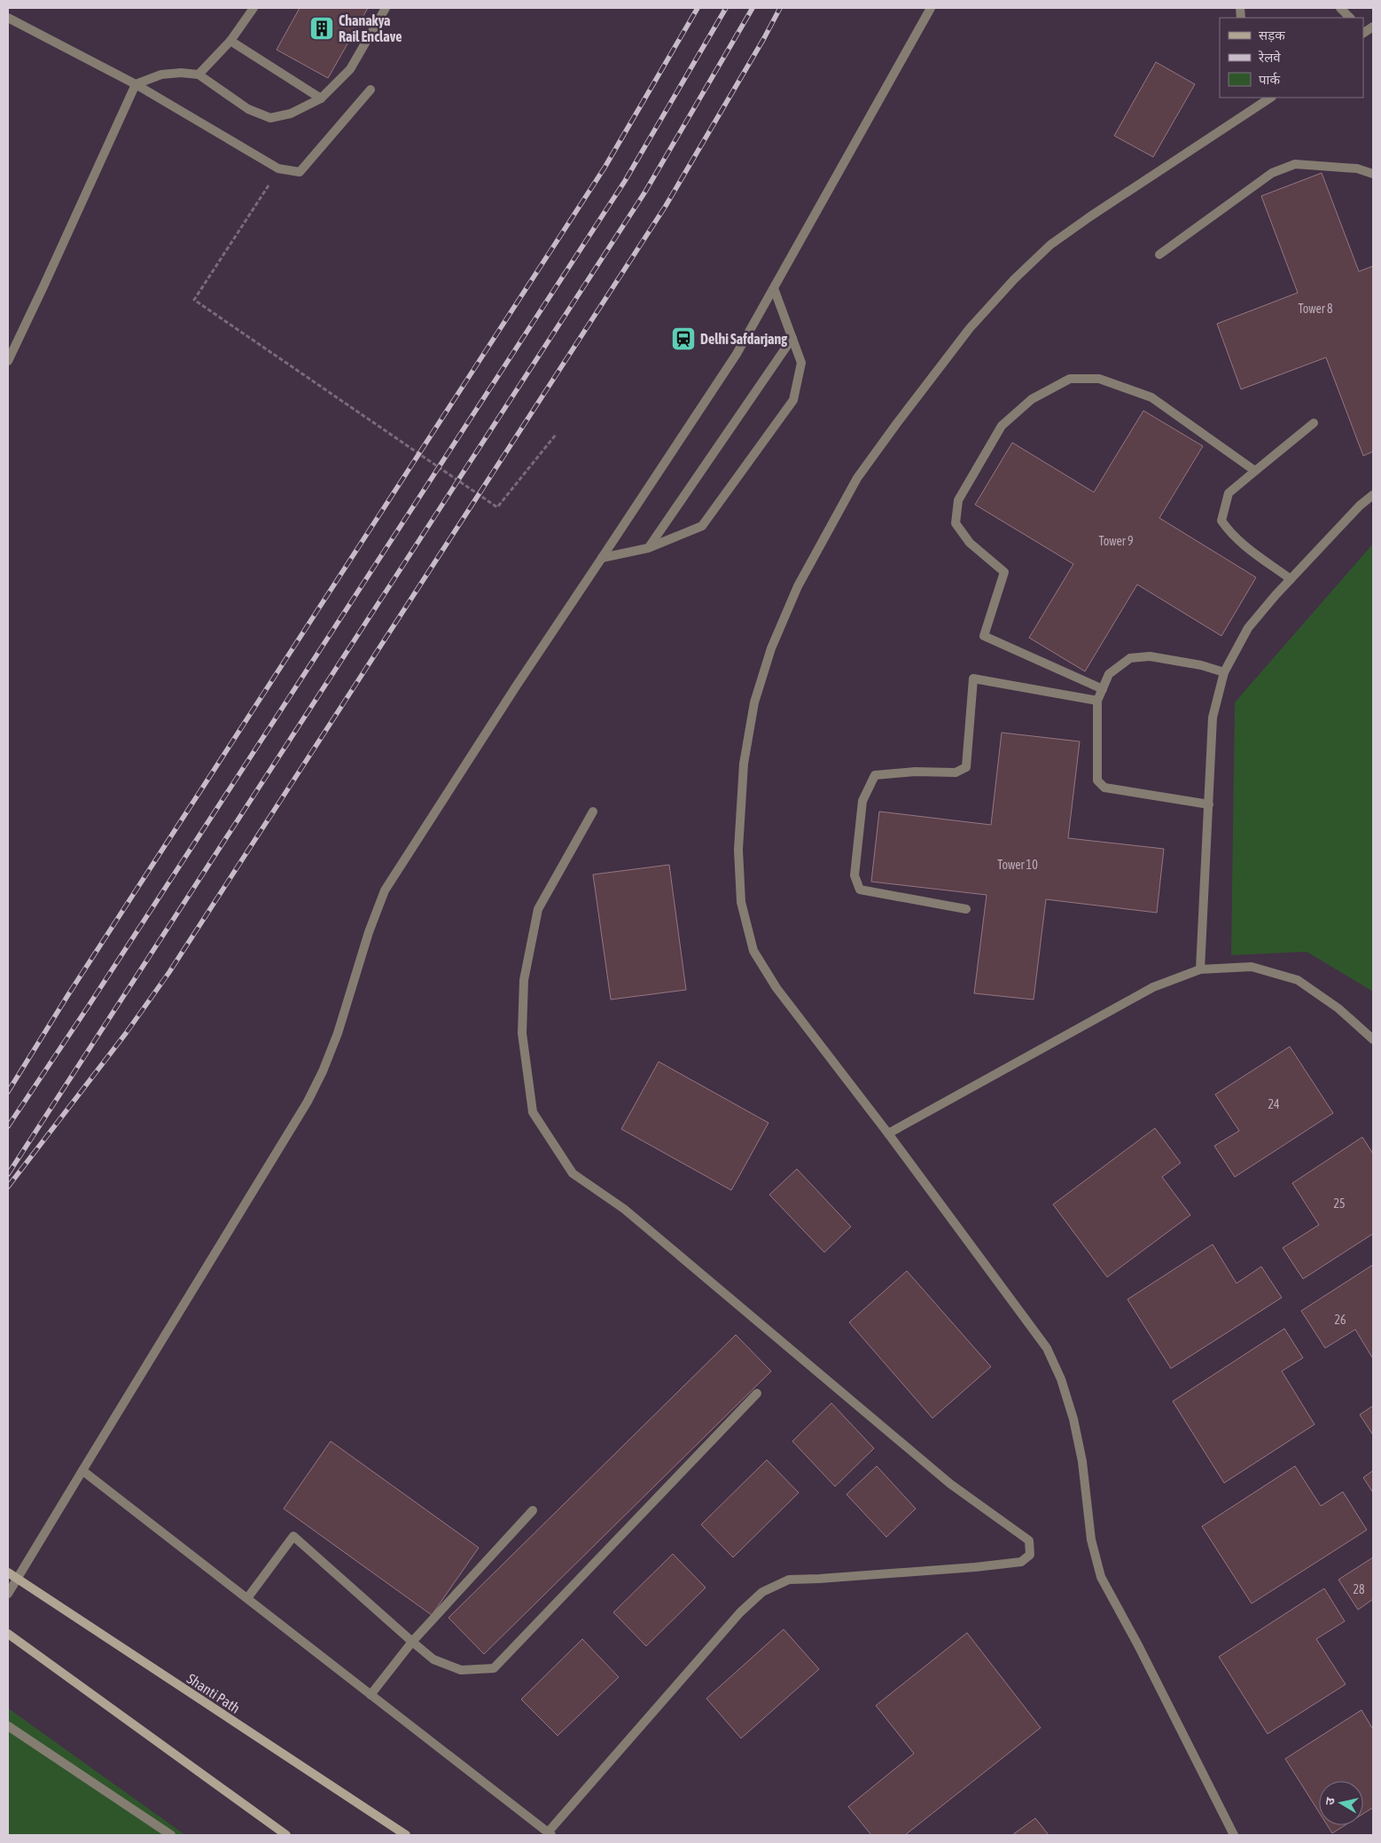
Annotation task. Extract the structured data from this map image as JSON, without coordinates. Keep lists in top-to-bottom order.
{
  "streets": {
    "main road": ["Shanti Path"]
  },
  "places": {
    "building": ["Chanakya Rail Enclave"],
    "station": ["Delhi Safdarjang"]
  },
  "house_numbers": [
    "Tower 8",
    "Tower 9",
    "Tower 10",
    "24",
    "25",
    "26",
    "28"
  ],
  "legend": ["सड़क", "रेलवे", "पार्क"],
  "north": "left"
}
